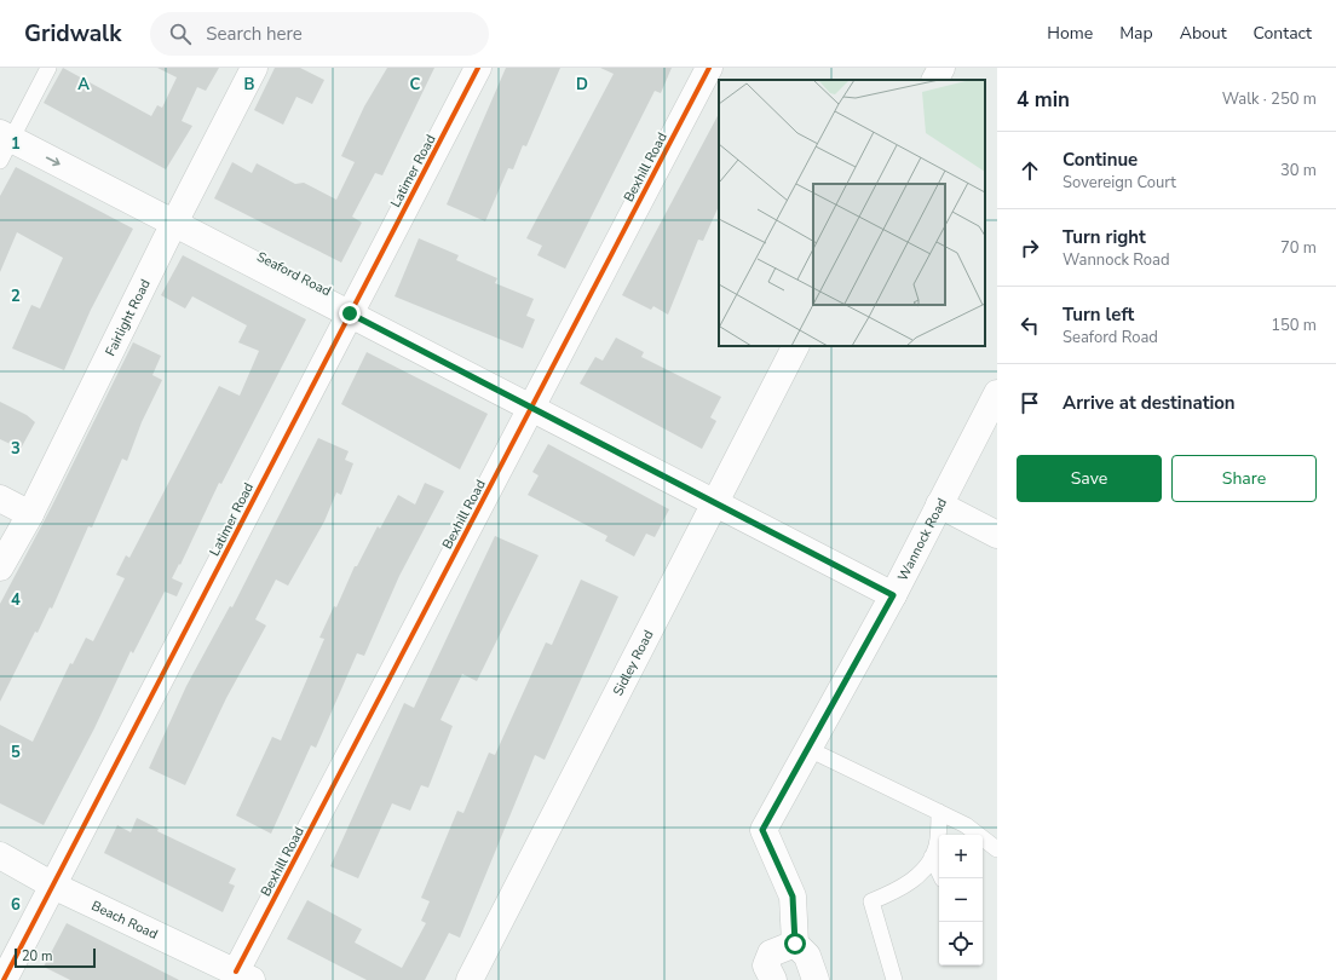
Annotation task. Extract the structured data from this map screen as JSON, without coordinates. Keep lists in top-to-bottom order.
{
  "streets": {
    "street": [
      "Bexhill Road",
      "Latimer Road",
      "Seaford Road",
      "Fairlight Road",
      "Wannock Road",
      "Sidley Road",
      "Beach Road"
    ]
  },
  "crossings": [
    ["Bexhill Road", "Seaford Road"],
    ["Bexhill Road", "Beach Road"],
    ["Latimer Road", "Seaford Road"],
    ["Latimer Road", "Beach Road"],
    ["Seaford Road", "Fairlight Road"],
    ["Seaford Road", "Wannock Road"],
    ["Seaford Road", "Sidley Road"]
  ],
  "scale_bar": "20 m",
  "page": {
    "header": "Gridwalk",
    "search": "Search here",
    "nav": [
      "Home",
      "Map",
      "About",
      "Contact"
    ],
    "heading": ["4 min", "Walk · 250 m"],
    "list": [
      ["Continue", "Sovereign Court", "30 m"],
      ["Turn right", "Wannock Road", "70 m"],
      ["Turn left", "Seaford Road", "150 m"],
      "Arrive at destination"
    ],
    "buttons": ["Save", "Share"],
    "map_buttons": ["+", "−"],
    "scale": "20 m"
  },
  "grid": {
    "columns": [
      "A",
      "B",
      "C",
      "D"
    ],
    "rows": [
      "1",
      "2",
      "3",
      "4",
      "5",
      "6"
    ]
  }
}
